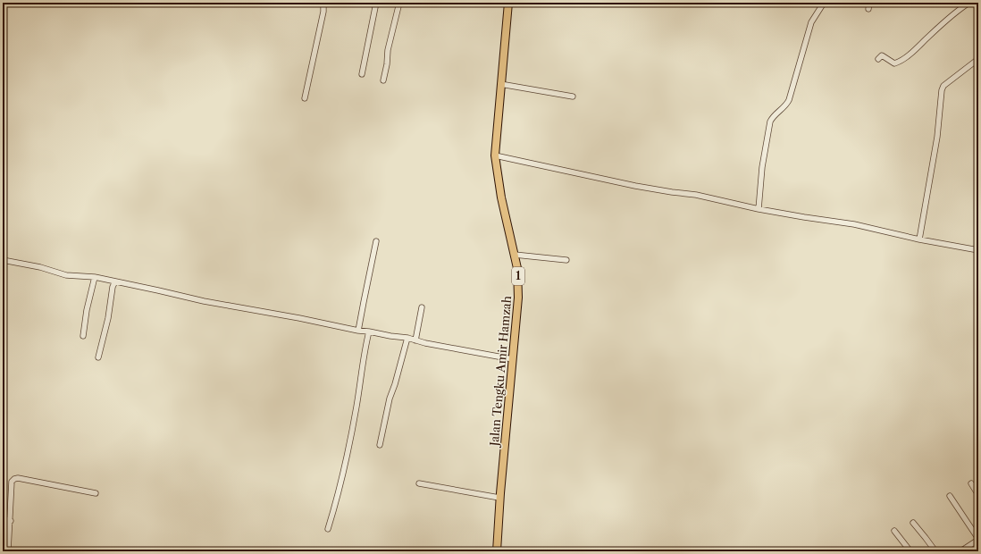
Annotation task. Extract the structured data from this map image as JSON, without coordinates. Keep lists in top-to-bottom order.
{
  "streets": {
    "highway": ["1", "Jalan Tengku Amir Hamzah"]
  }
}
